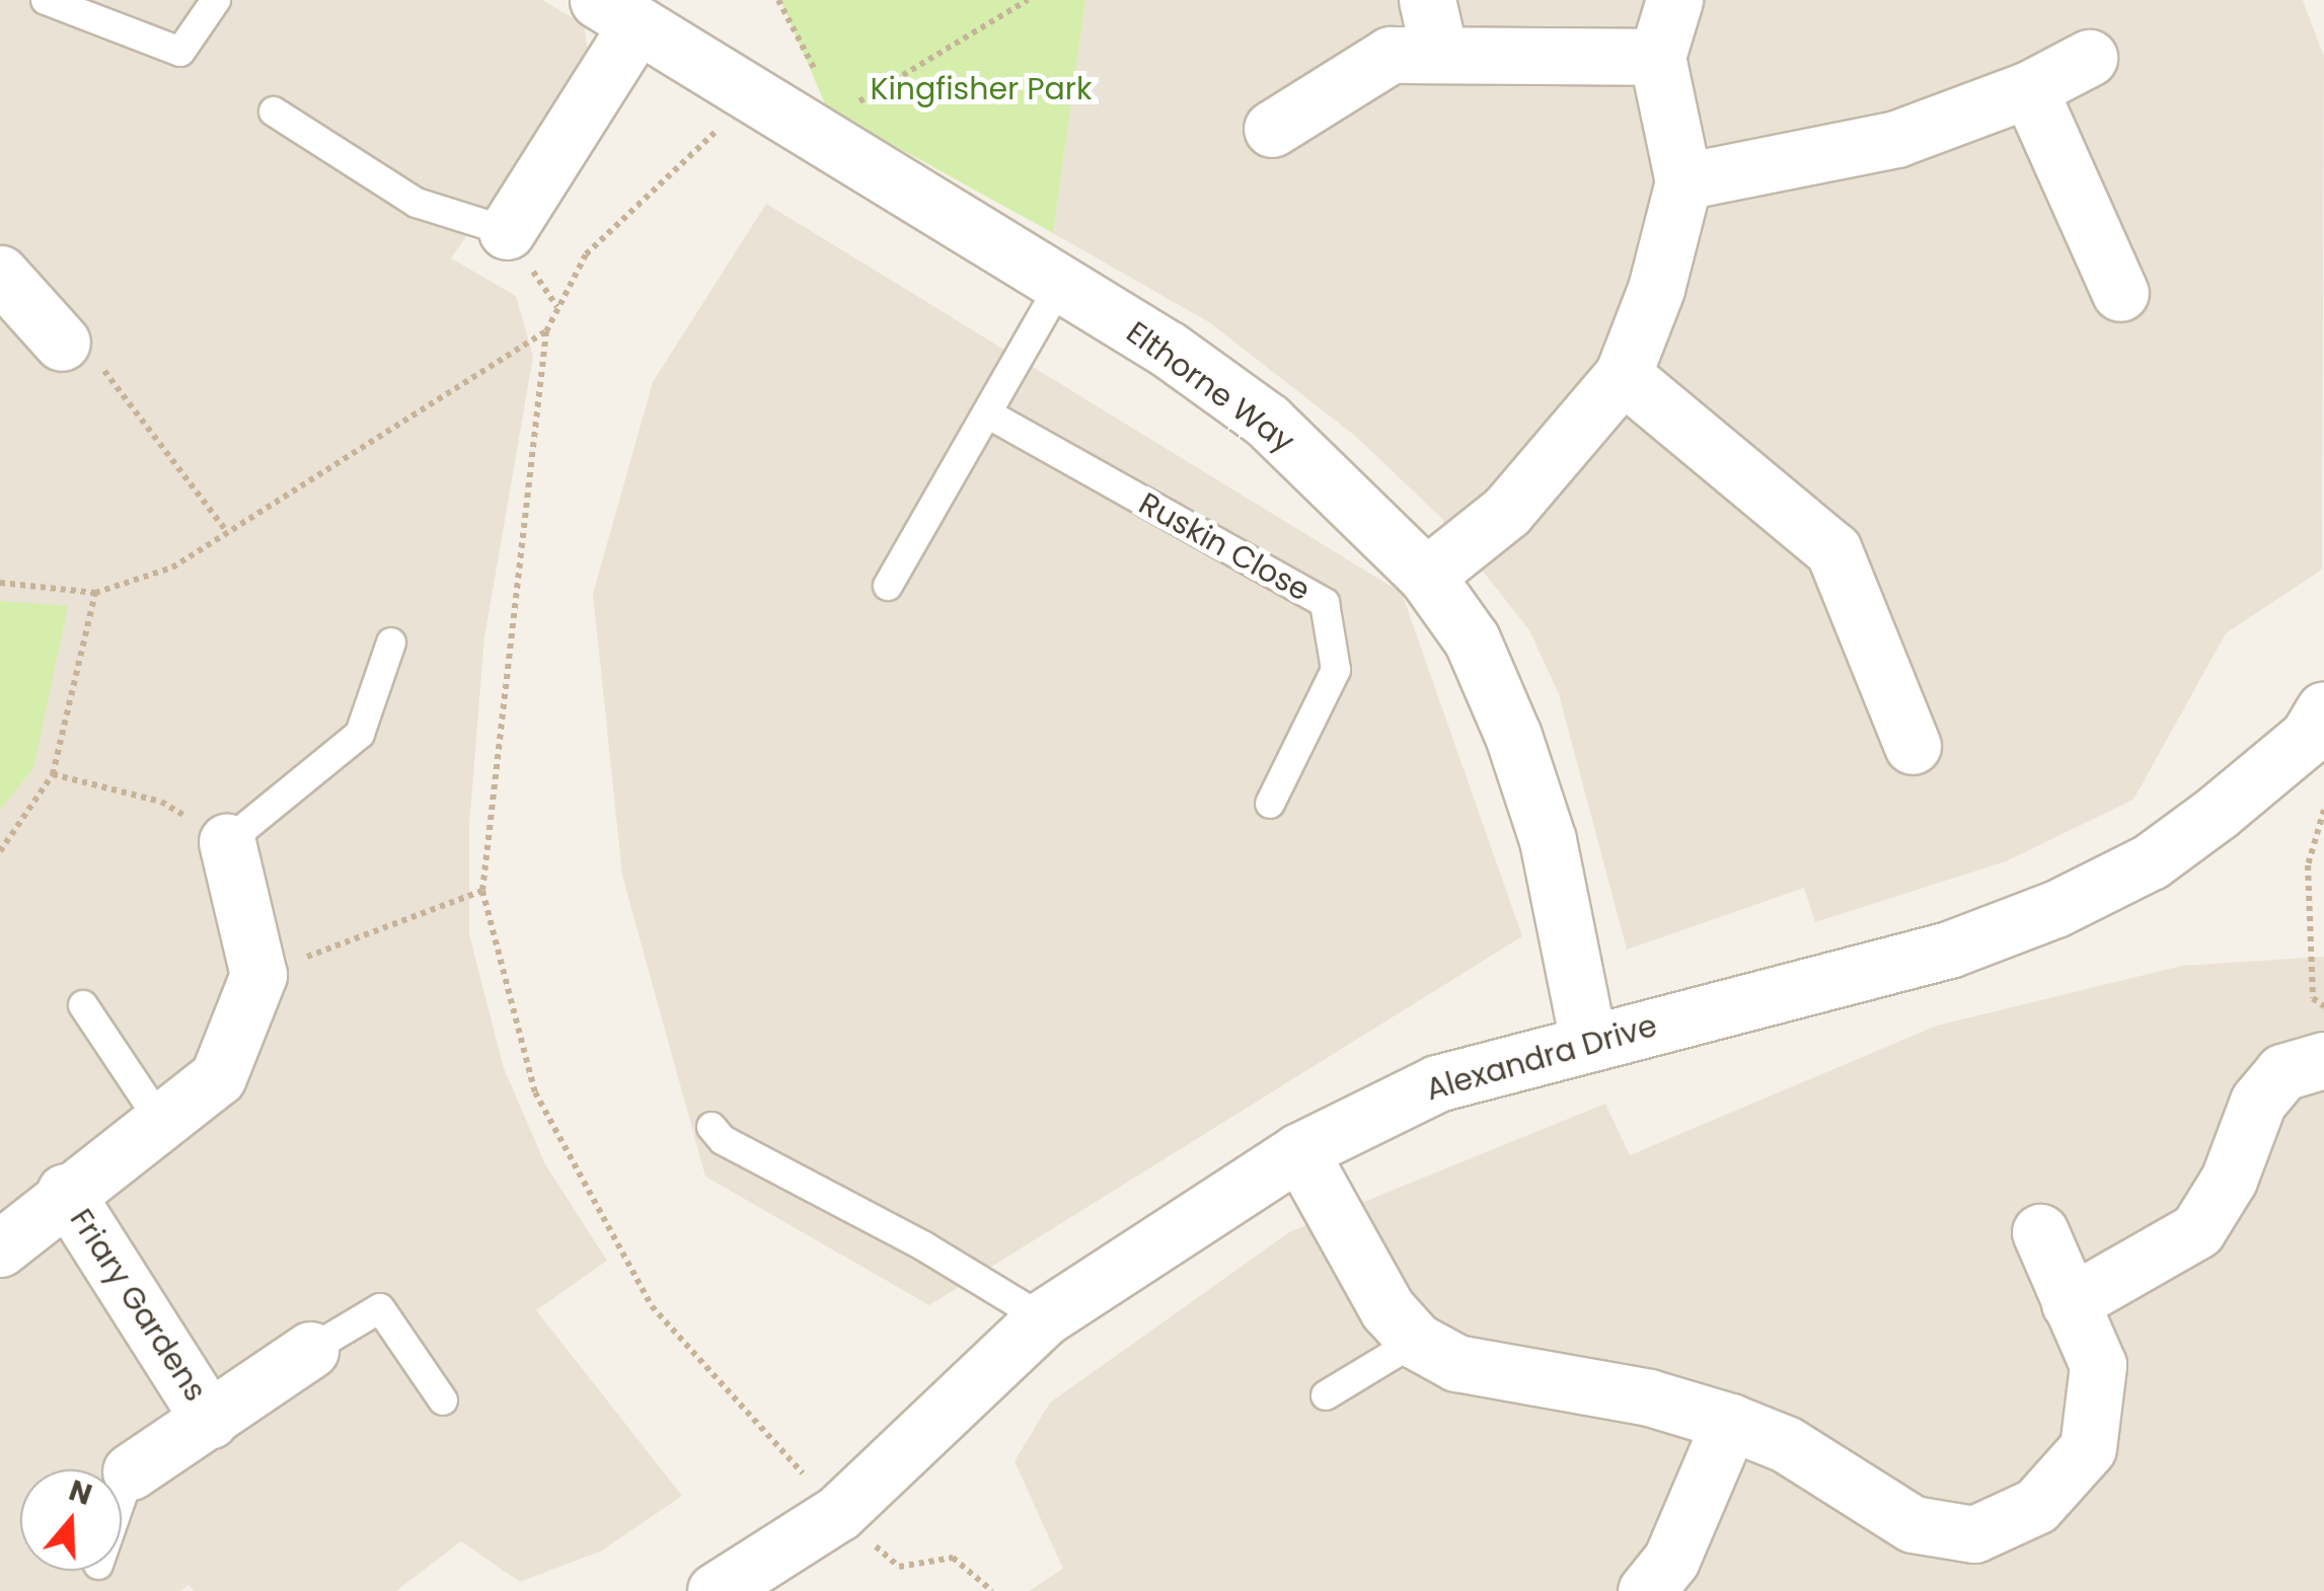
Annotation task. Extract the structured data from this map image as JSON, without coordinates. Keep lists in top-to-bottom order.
{
  "streets": {
    "street": ["Elthorne Way", "Alexandra Drive", "Friary Gardens"],
    "lane": ["Ruskin Close"]
  },
  "crossings": [
    ["Elthorne Way", "Alexandra Drive"]
  ],
  "parks": ["Kingfisher Park"],
  "north": "top"
}
